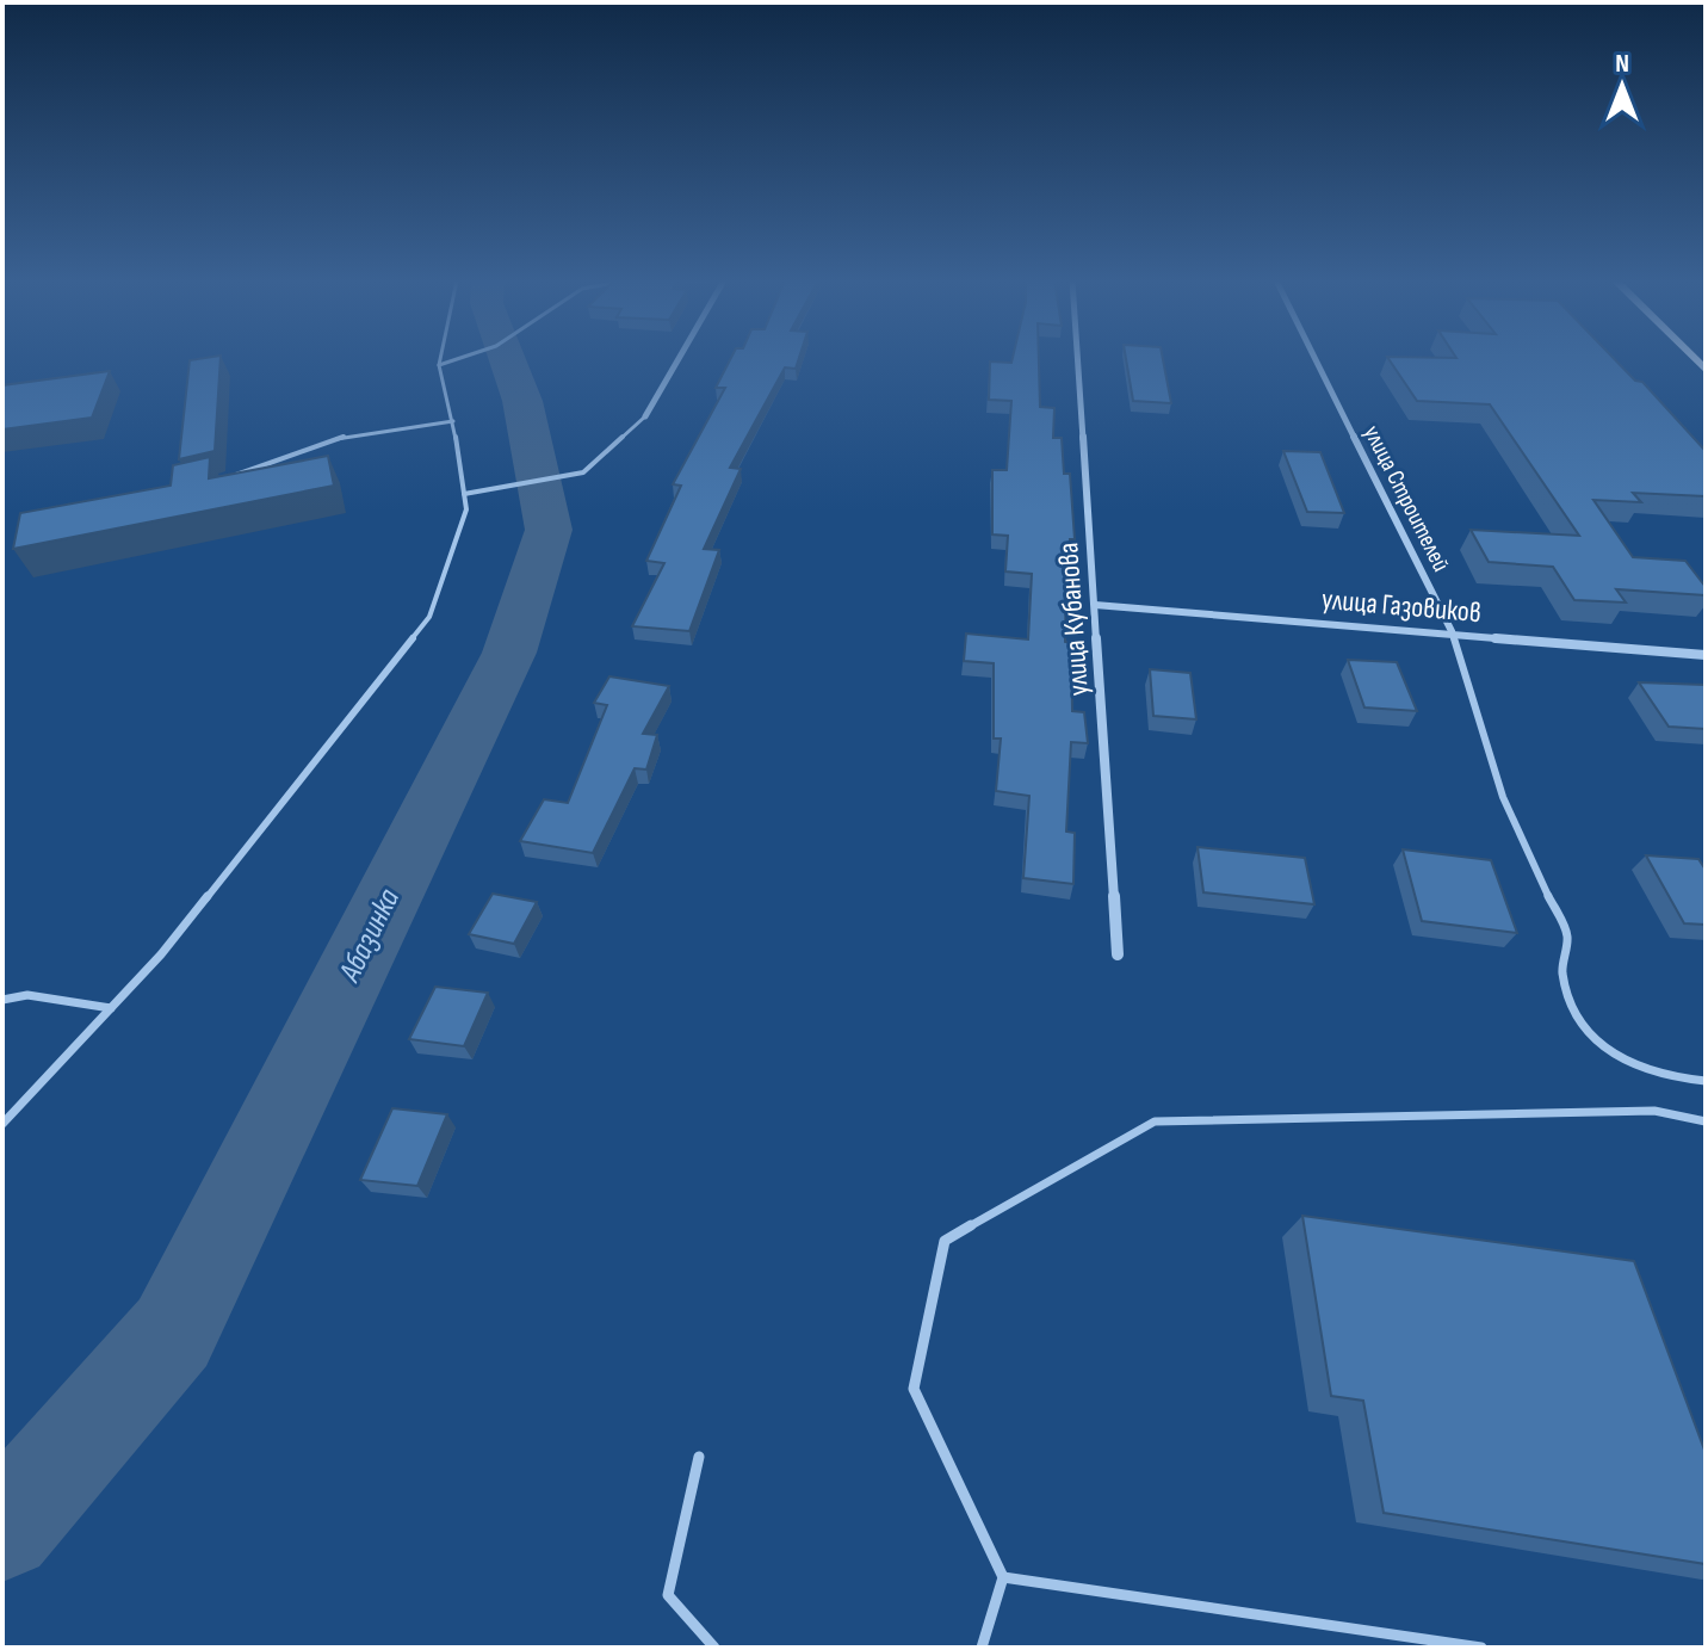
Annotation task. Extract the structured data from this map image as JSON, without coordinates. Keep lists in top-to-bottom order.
{
  "streets": {
    "street": ["улица Строителей", "улица Газовиков", "улица Кубанова"]
  },
  "crossings": [
    ["улица Строителей", "улица Газовиков"],
    ["улица Газовиков", "улица Кубанова"]
  ],
  "water": ["Абазинка"],
  "north": "top"
}
